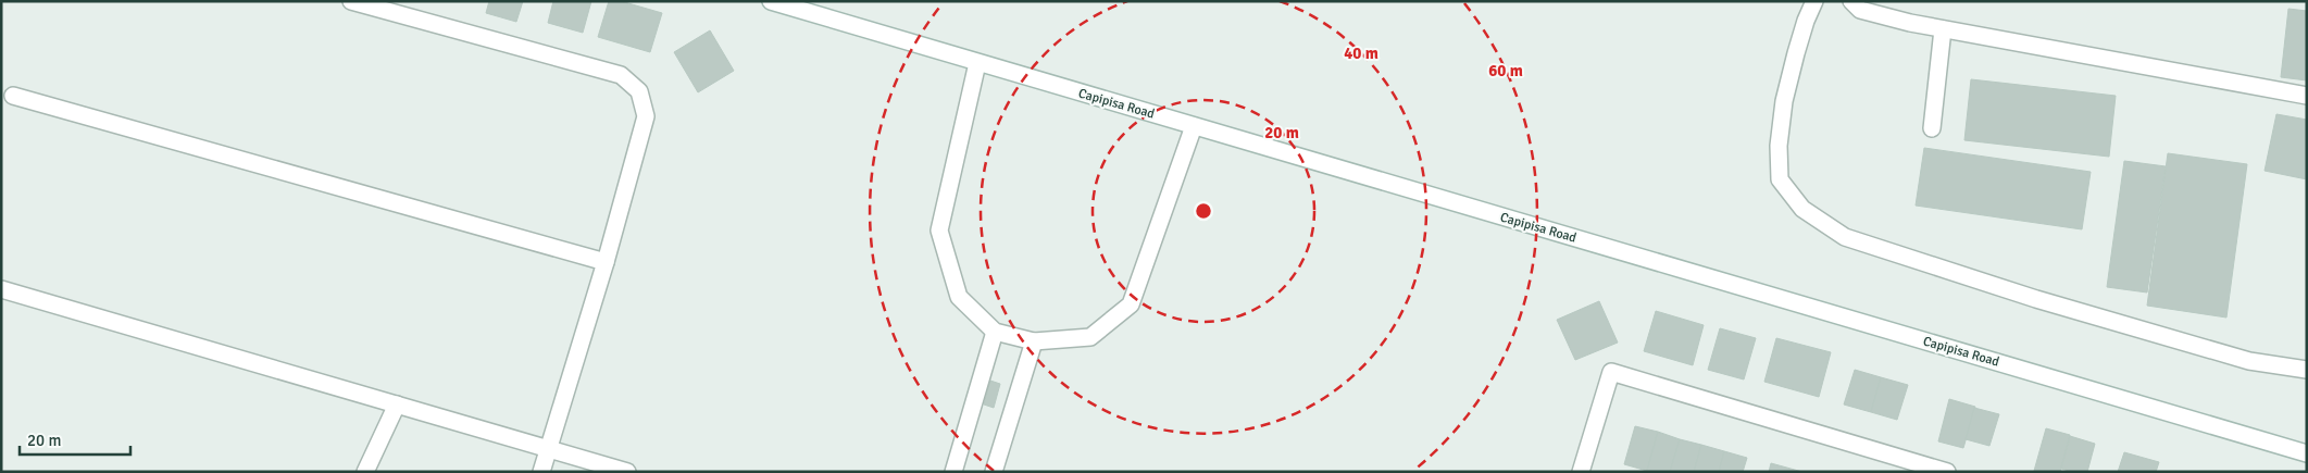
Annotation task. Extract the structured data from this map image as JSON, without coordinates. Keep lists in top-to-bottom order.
{
  "streets": {
    "street": ["Capipisa Road"]
  },
  "scale_bar": "20 m",
  "rings": ["40 m", "60 m", "20 m"]
}
